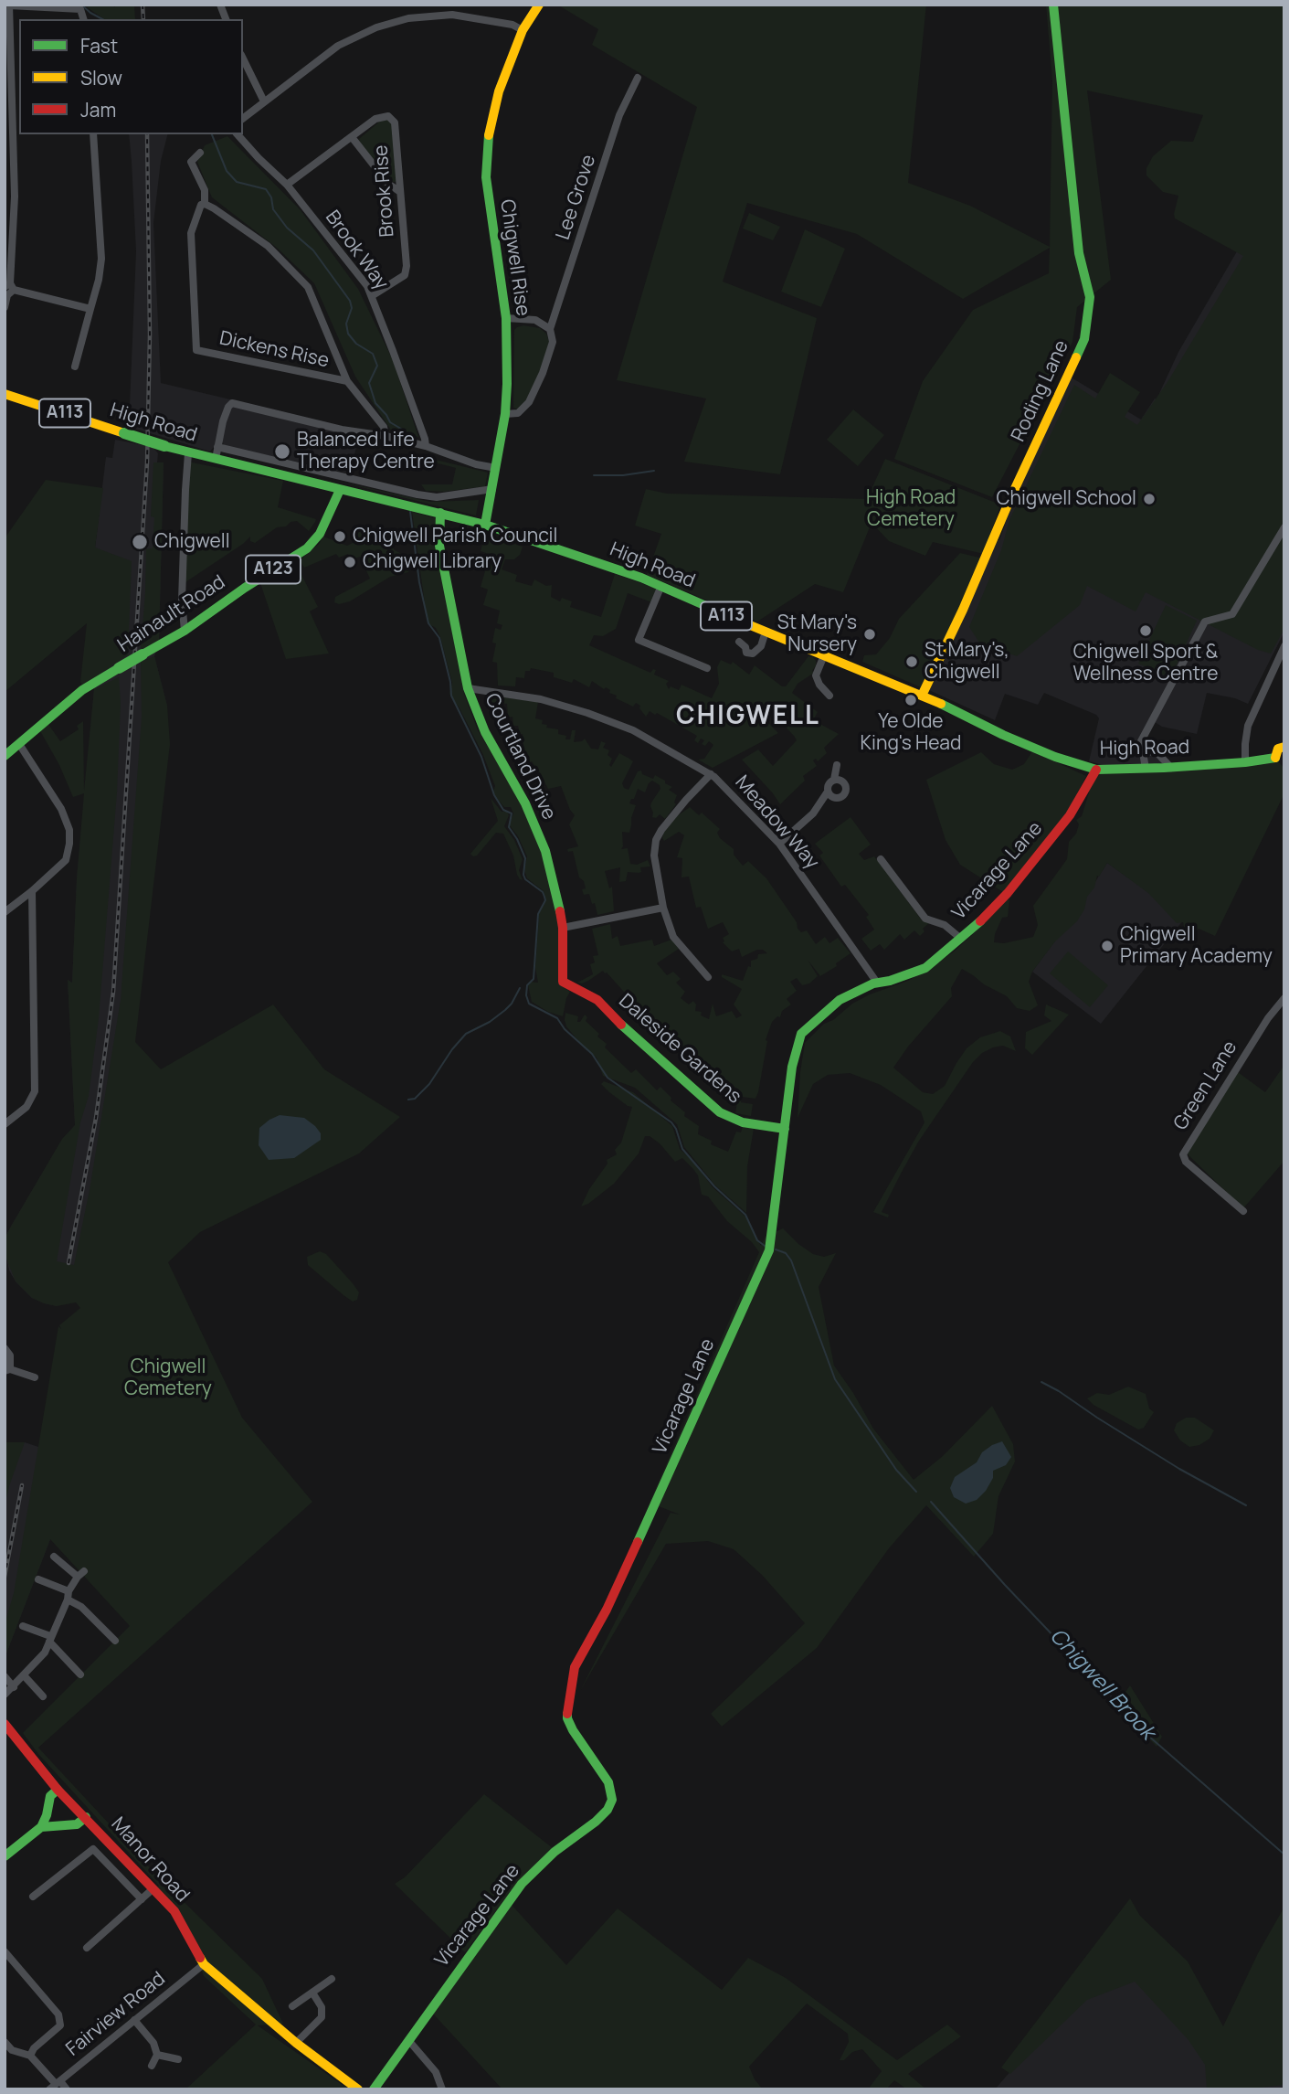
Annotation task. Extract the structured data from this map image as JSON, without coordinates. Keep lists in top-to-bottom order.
{
  "streets": {
    "street": [
      "Brook Rise",
      "Lee Grove",
      "Brook Way",
      "Chigwell Rise",
      "Dickens Rise",
      "Roding Lane",
      "A113",
      "High Road",
      "A123",
      "Hainault Road",
      "Courtland Drive",
      "Meadow Way",
      "Vicarage Lane",
      "Daleside Gardens",
      "Green Lane",
      "Manor Road",
      "Fairview Road"
    ]
  },
  "crossings": [
    ["Brook Rise", "Brook Way"],
    ["Lee Grove", "Chigwell Rise"],
    ["Chigwell Rise", "High Road"],
    ["Roding Lane", "High Road"],
    ["High Road", "Hainault Road"],
    ["High Road", "Courtland Drive"],
    ["High Road", "Vicarage Lane"],
    ["Courtland Drive", "Meadow Way"],
    ["Courtland Drive", "Daleside Gardens"],
    ["Meadow Way", "Vicarage Lane"],
    ["Vicarage Lane", "Daleside Gardens"],
    ["Manor Road", "Fairview Road"]
  ],
  "districts": ["CHIGWELL"],
  "water": ["Chigwell Brook"],
  "parks": ["High Road Cemetery", "Chigwell Cemetery"],
  "places": [
    "Balanced Life Therapy Centre",
    "Chigwell School",
    "Chigwell Parish Council",
    "Chigwell",
    "Chigwell Library",
    "Chigwell Sport & Wellness Centre",
    "St Mary's Nursery",
    "St Mary's, Chigwell",
    "Ye Olde King's Head",
    "Chigwell Primary Academy"
  ],
  "legend": ["Fast", "Slow", "Jam"]
}
